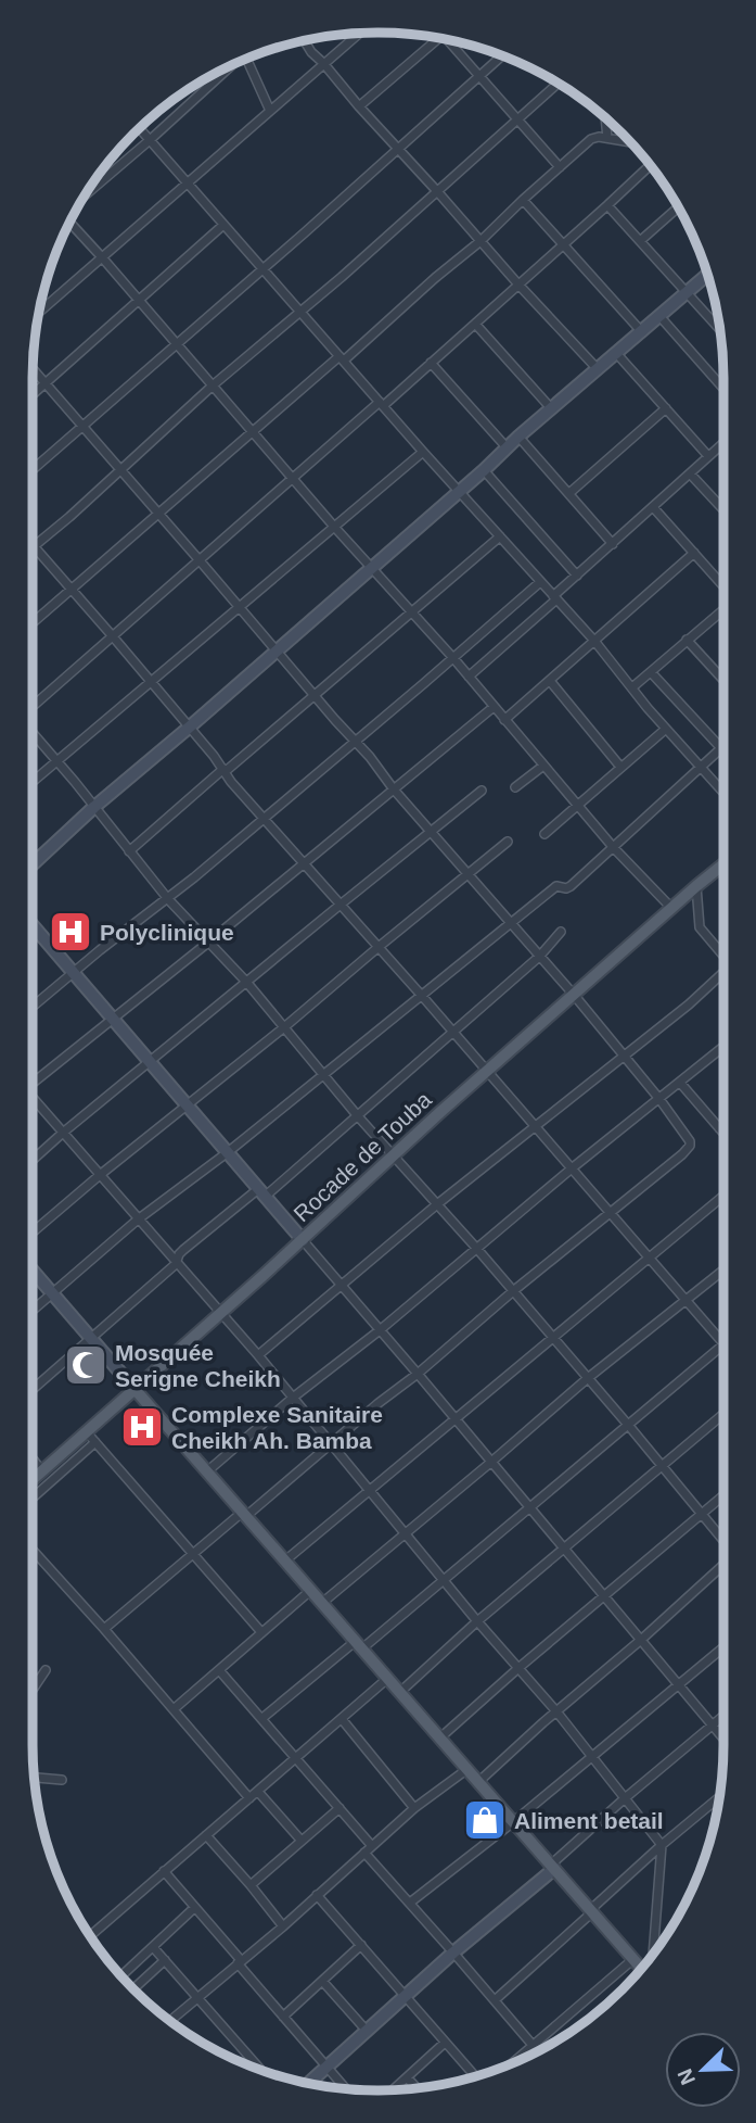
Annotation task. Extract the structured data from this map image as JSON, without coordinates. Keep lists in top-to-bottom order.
{
  "streets": {
    "main road": ["Rocade de Touba"]
  },
  "places": {
    "hospital": ["Polyclinique", "Complexe Sanitaire Cheikh Ah. Bamba"],
    "mosque": ["Mosquée Serigne Cheikh"],
    "shop": ["Aliment betail"]
  },
  "north": "bottom left"
}
